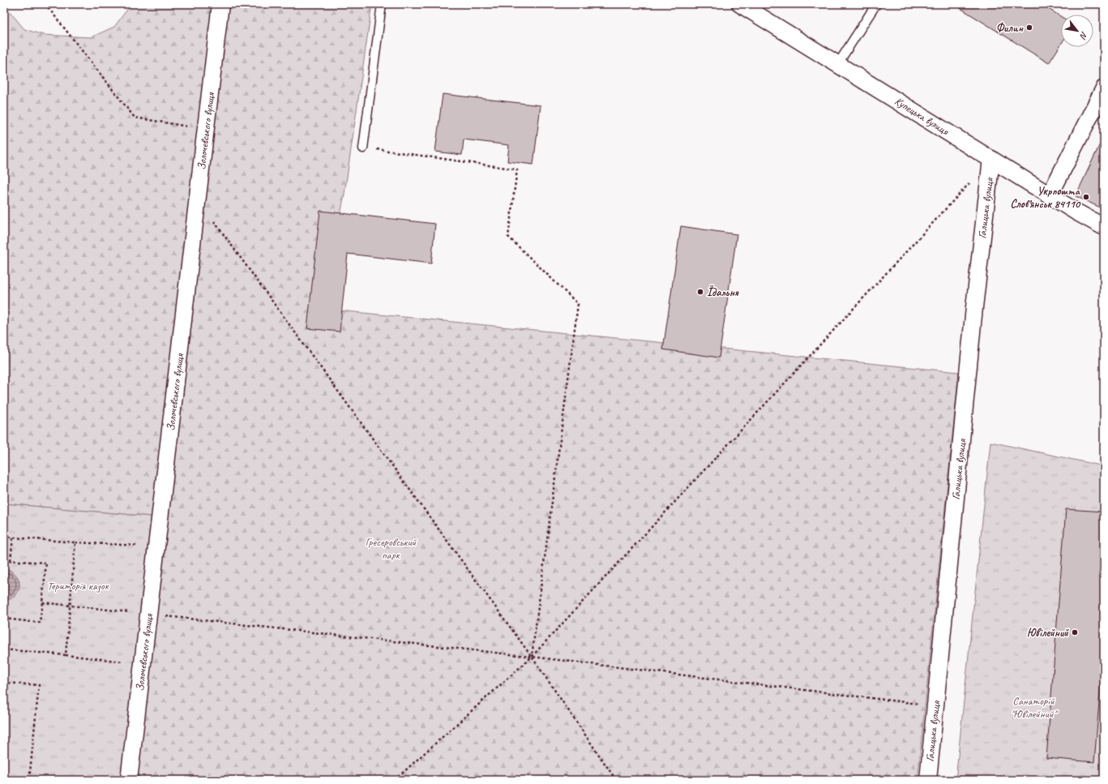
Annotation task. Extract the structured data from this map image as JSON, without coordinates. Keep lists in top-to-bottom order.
{
  "streets": {
    "street": ["Купецька вулиця", "Золочевського вулиця", "Галицька вулиця"]
  },
  "crossings": [
    ["Купецька вулиця", "Галицька вулиця"]
  ],
  "parks": ["Гресеровський парк", "Територія казок", "Санаторій \"Ювілейний\""],
  "places": [
    "Филин",
    "Укрпошта Слов’янськ 84110",
    "Їдальня",
    "Ювілейний"
  ],
  "north": "bottom right"
}
